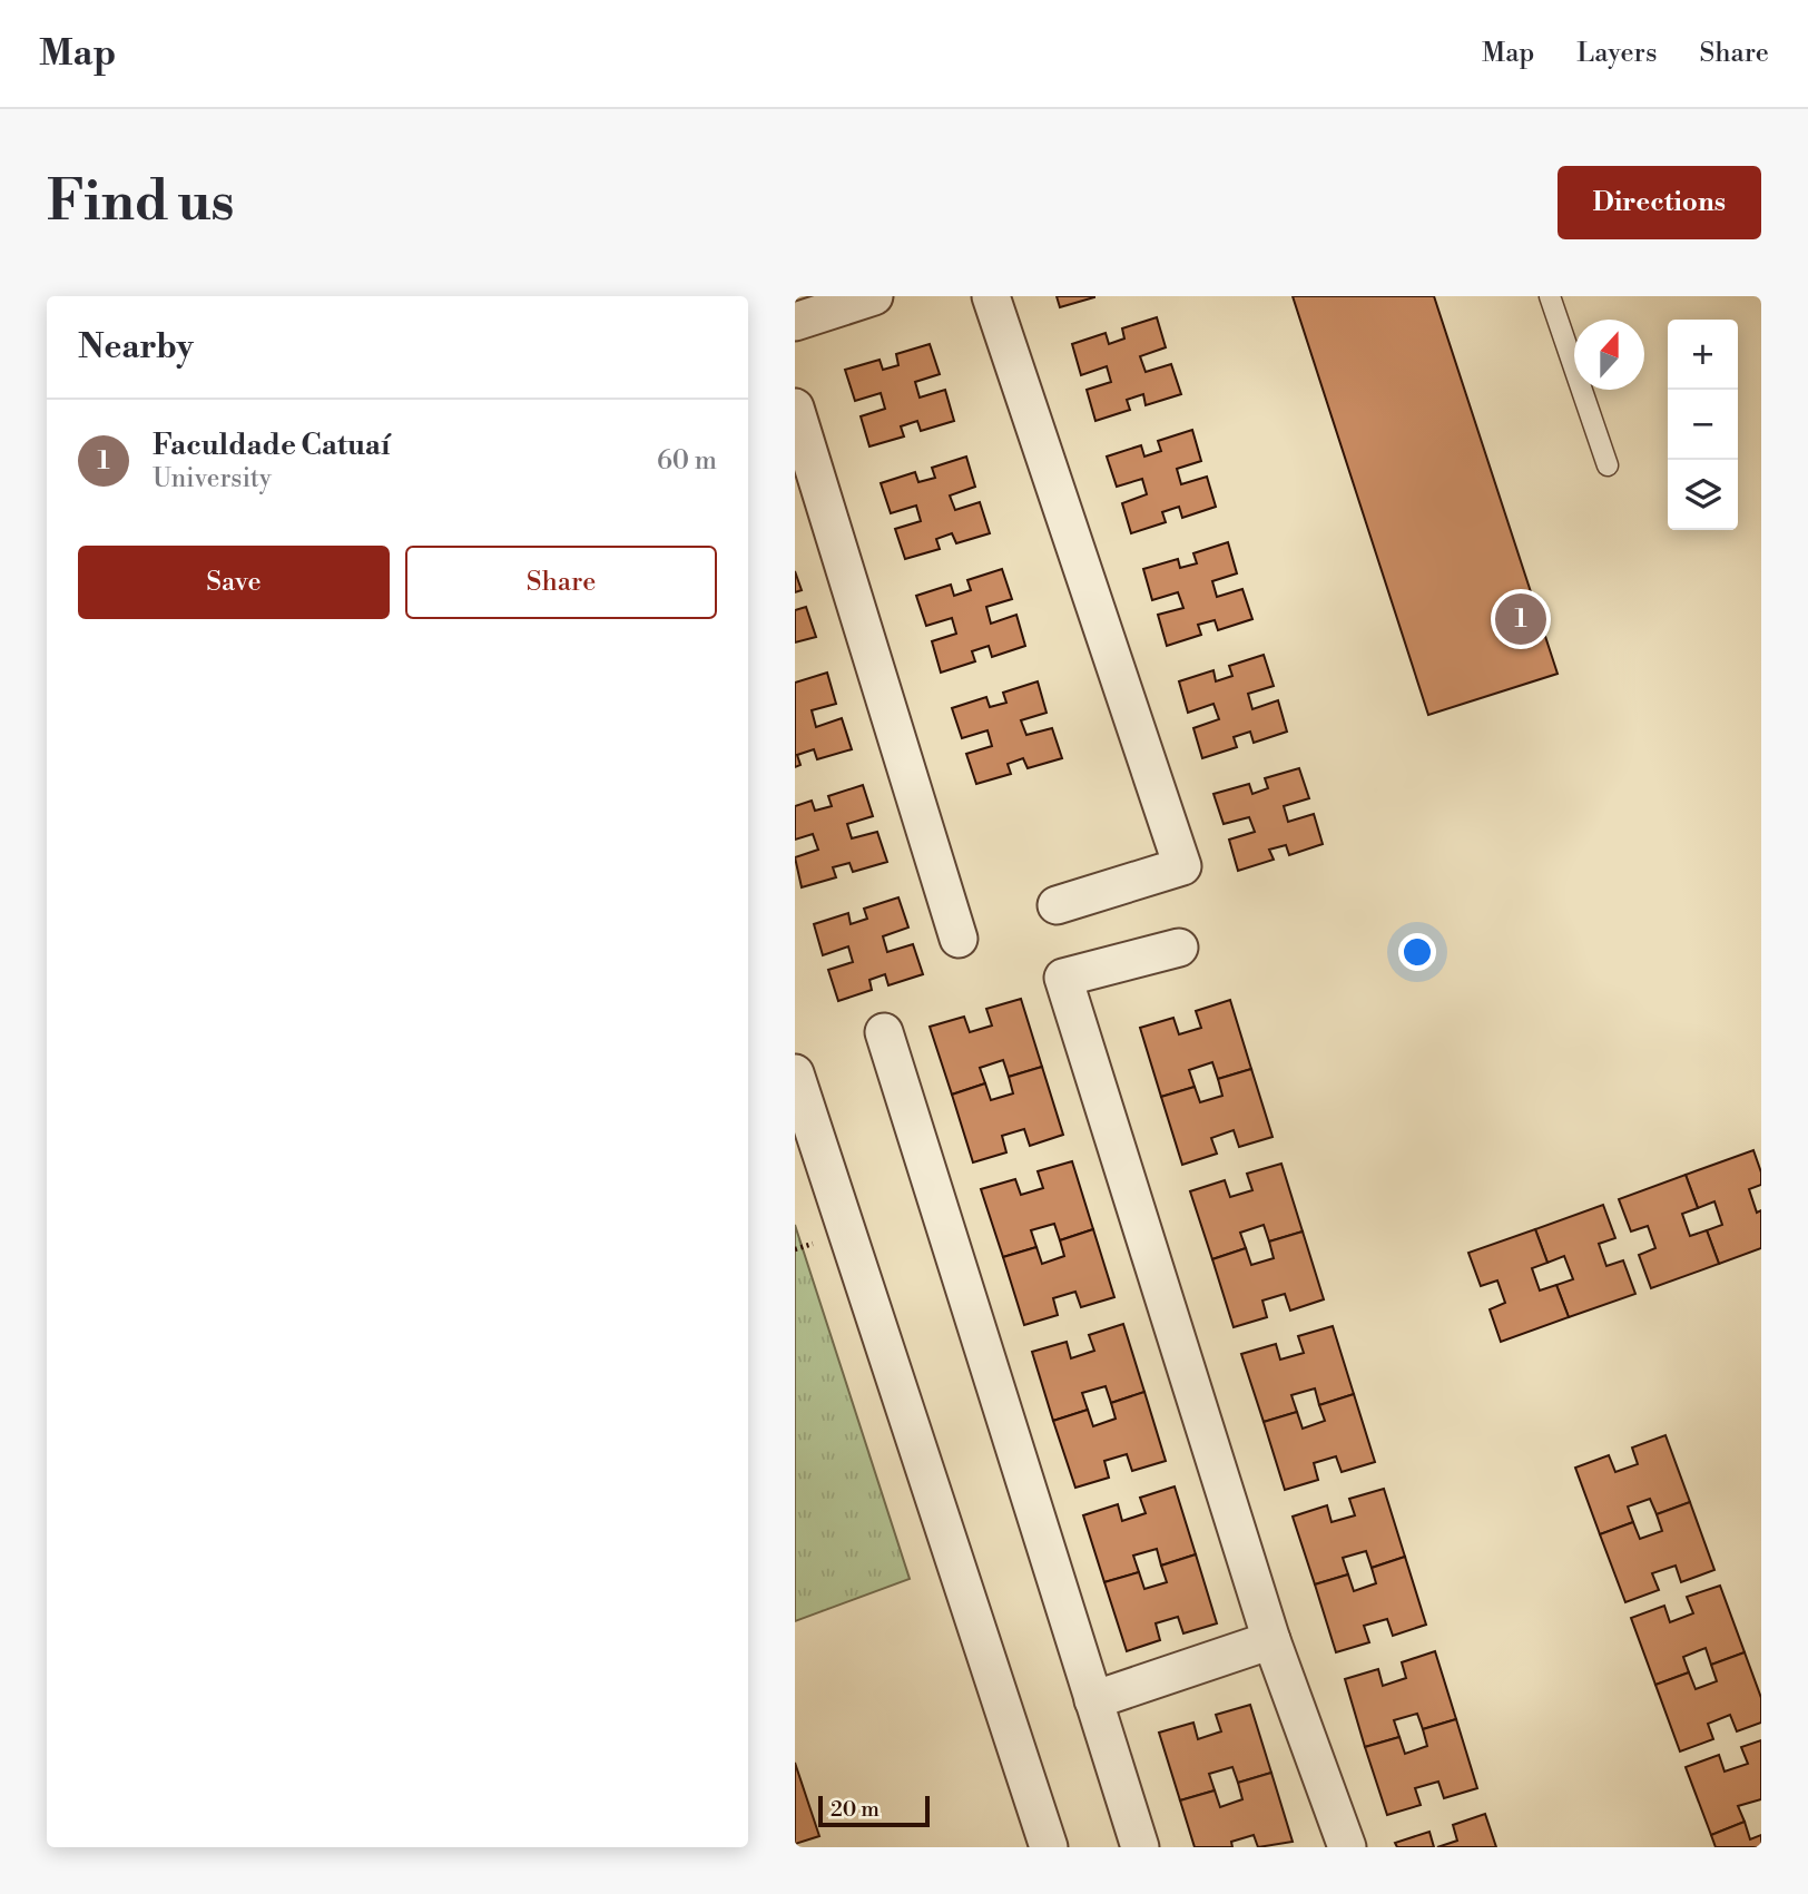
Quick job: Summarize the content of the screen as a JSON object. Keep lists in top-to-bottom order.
{
  "scale_bar": "20 m",
  "north": "top",
  "page": {
    "header": "Map",
    "nav": ["Map", "Layers", "Share"],
    "buttons": [
      "Directions",
      ["Save", "Share"]
    ],
    "title": "Find us",
    "heading": "Nearby",
    "map_buttons": ["+", "−"],
    "list": [
      {
        "mark": "1",
        "name": "Faculdade Catuaí",
        "note": "University",
        "value": "60 m"
      }
    ],
    "pins": "1",
    "scale": "20 m"
  }
}
